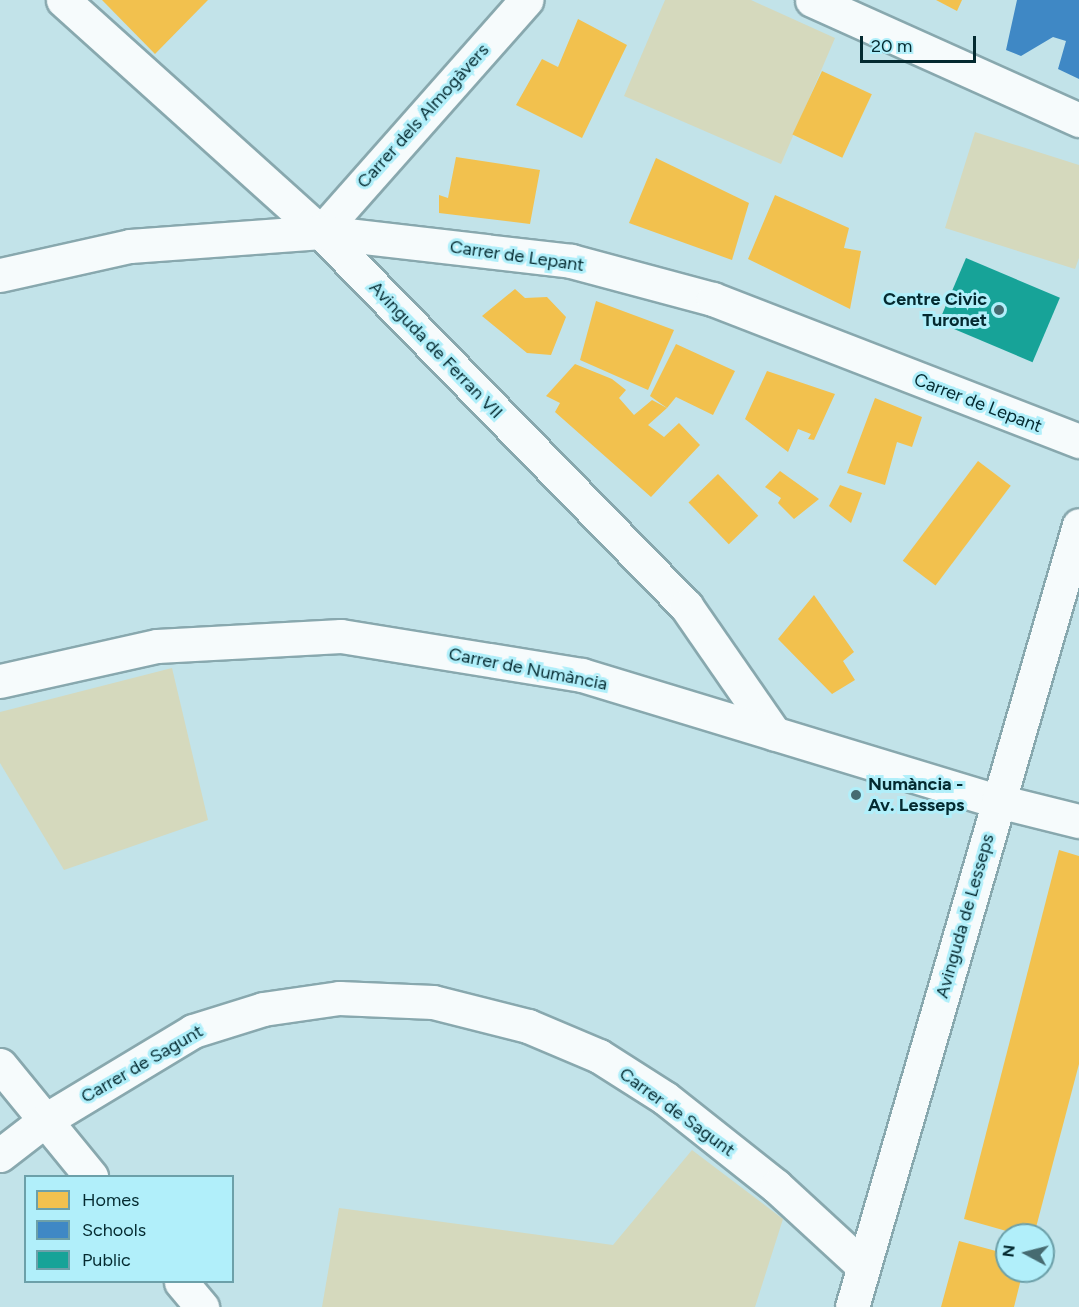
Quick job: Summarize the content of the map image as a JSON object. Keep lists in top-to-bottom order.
{
  "streets": {
    "street": [
      "Carrer dels Almogàvers",
      "Carrer de Lepant",
      "Avinguda de Ferran VII",
      "Carrer de Numància",
      "Avinguda de Lesseps",
      "Carrer de Sagunt"
    ]
  },
  "crossings": [
    ["Carrer dels Almogàvers", "Carrer de Lepant"],
    ["Carrer dels Almogàvers", "Avinguda de Ferran VII"],
    ["Carrer de Lepant", "Avinguda de Ferran VII"],
    ["Avinguda de Ferran VII", "Carrer de Numància"],
    ["Carrer de Numància", "Avinguda de Lesseps"],
    ["Avinguda de Lesseps", "Carrer de Sagunt"]
  ],
  "places": ["Centre Civic Turonet", "Numància - Av. Lesseps"],
  "legend": ["Homes", "Schools", "Public"],
  "scale_bar": "20 m",
  "north": "left"
}
